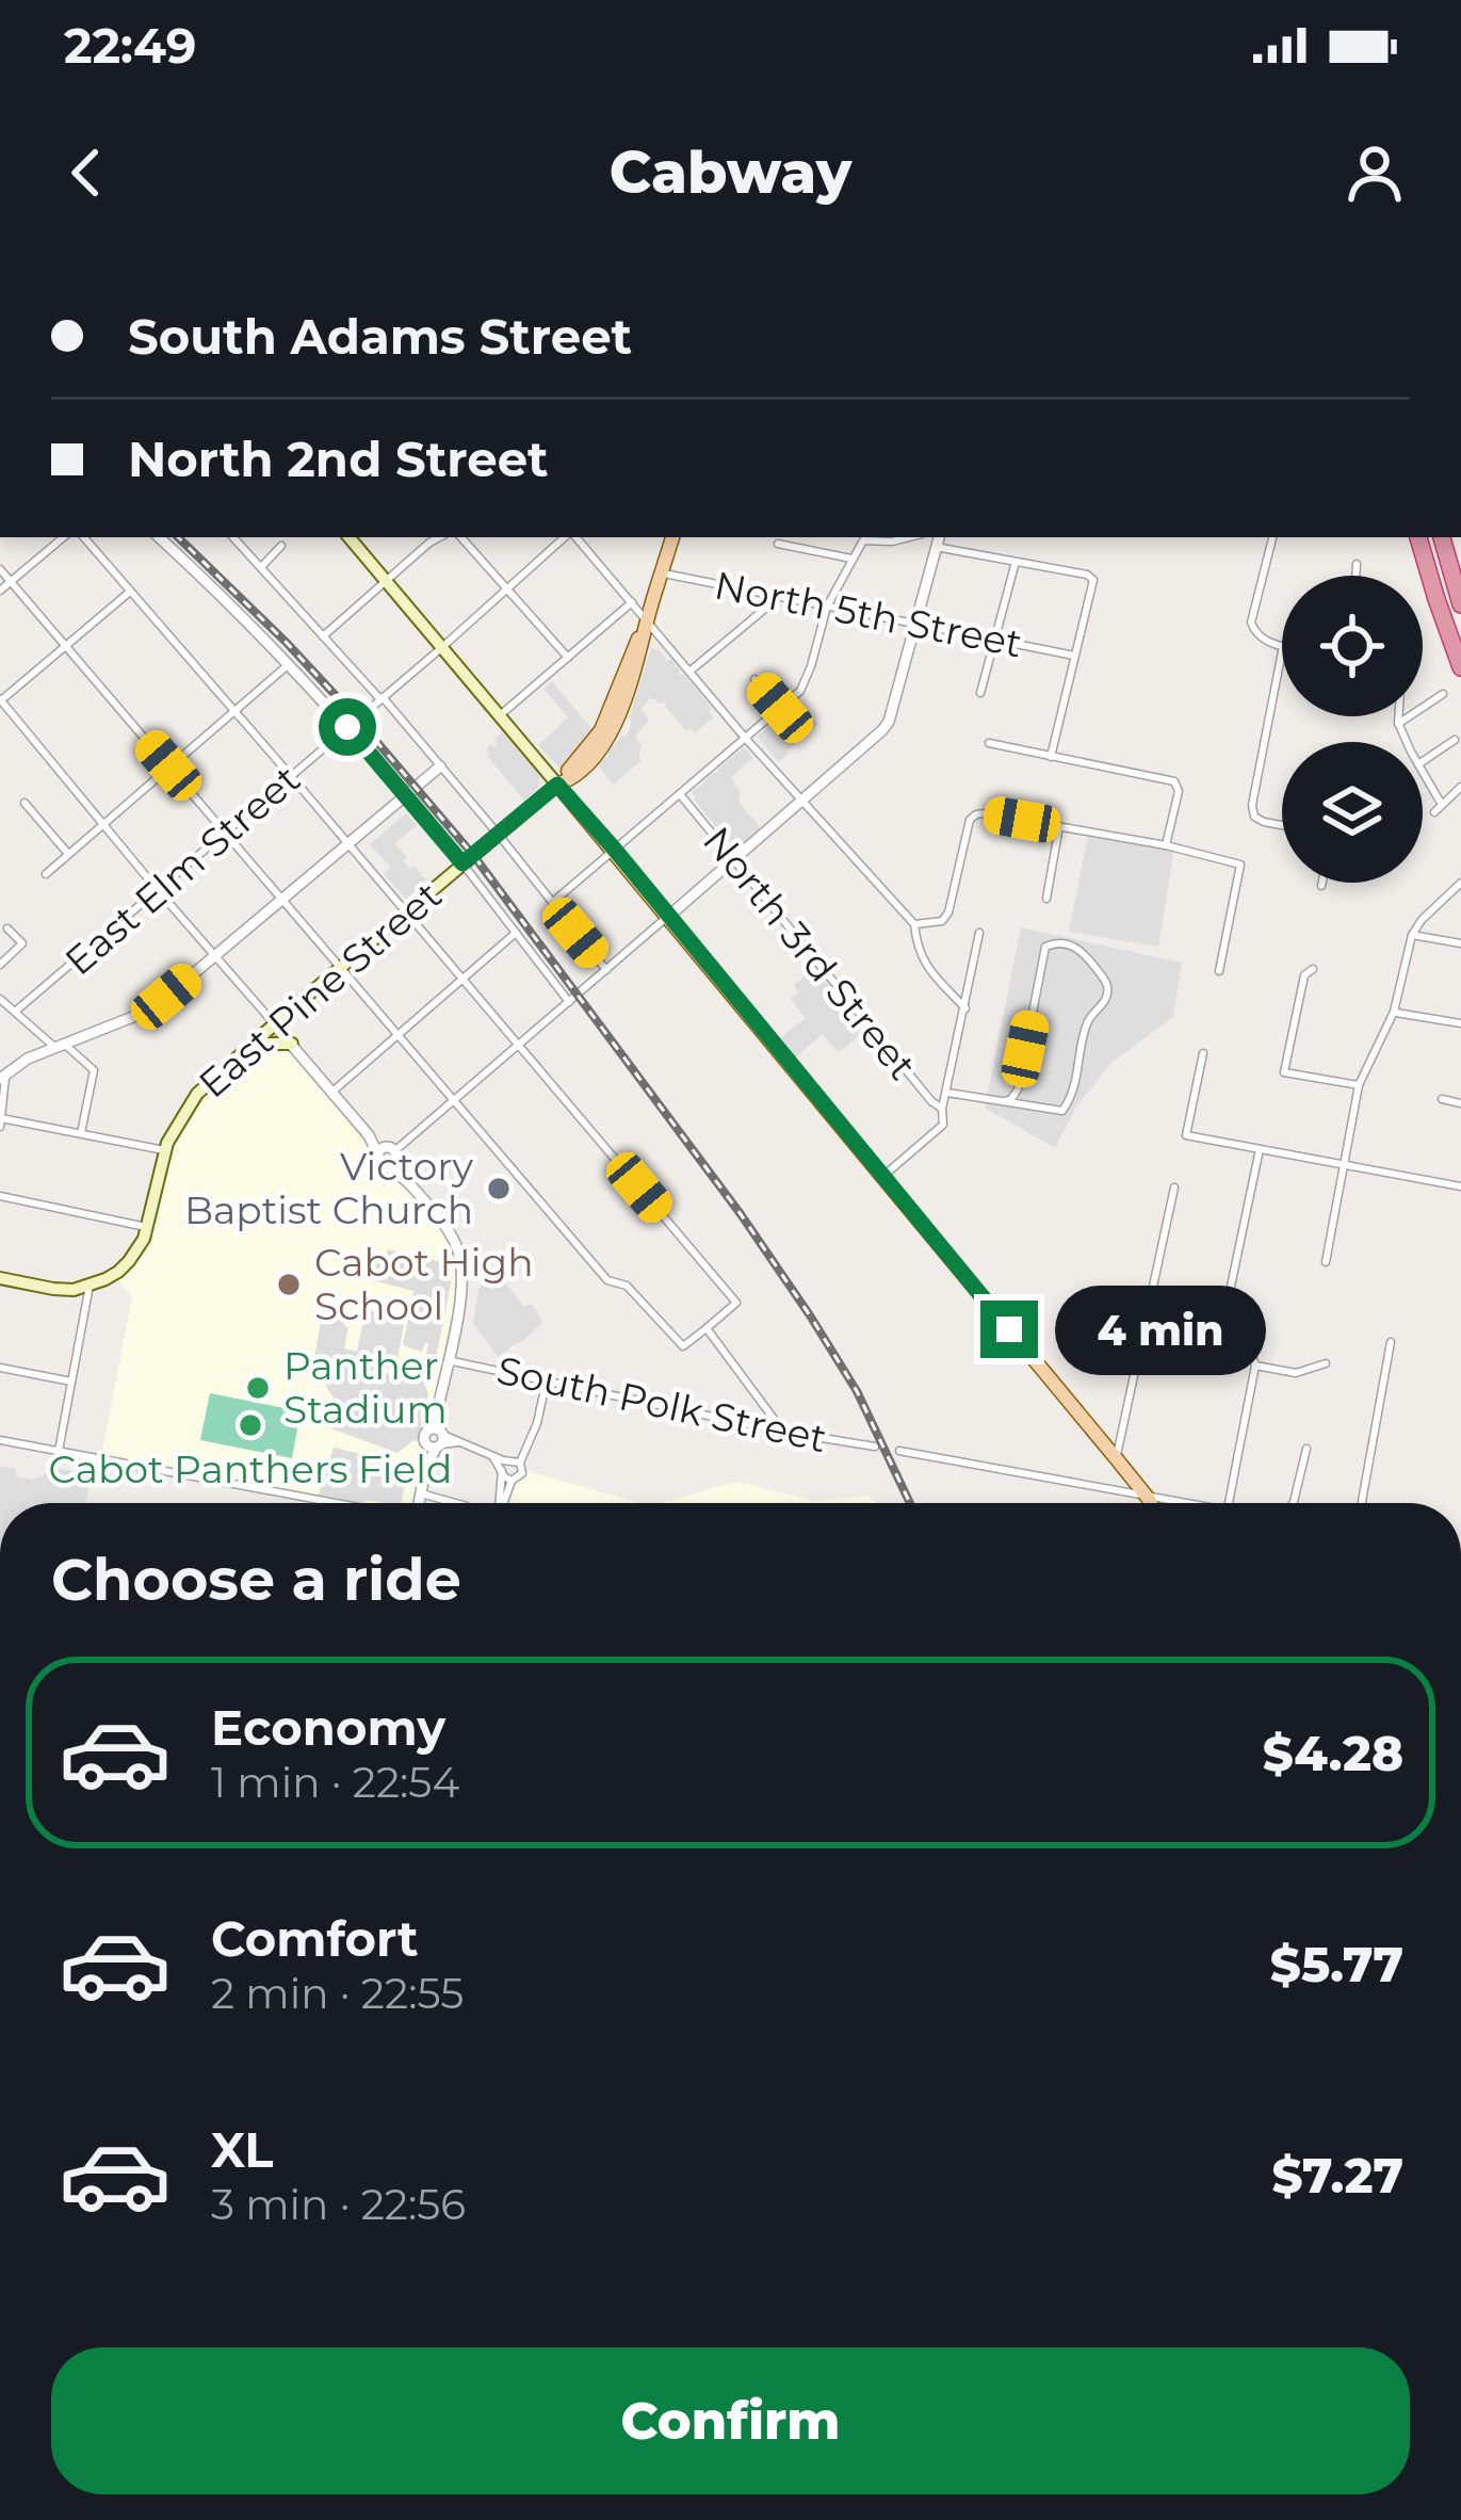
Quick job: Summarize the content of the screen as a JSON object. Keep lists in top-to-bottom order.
{
  "streets": {
    "main road": ["East Pine Street"],
    "street": [
      "North 5th Street",
      "East Elm Street",
      "North 3rd Street",
      "South Polk Street"
    ]
  },
  "places": [
    "Victory Baptist Church",
    "Cabot High School",
    "Panther Stadium",
    "Cabot Panthers Field"
  ],
  "page": {
    "status": "22:49",
    "header": "Cabway",
    "banner": ["South Adams Street", "North 2nd Street"],
    "bubble": "4 min",
    "heading": "Choose a ride",
    "list": [
      {
        "name": "Economy",
        "note": "1 min · 22:54",
        "value": "$4.28"
      },
      {
        "name": "Comfort",
        "note": "2 min · 22:55",
        "value": "$5.77"
      },
      {
        "name": "XL",
        "note": "3 min · 22:56",
        "value": "$7.27"
      }
    ],
    "buttons": "Confirm"
  }
}
